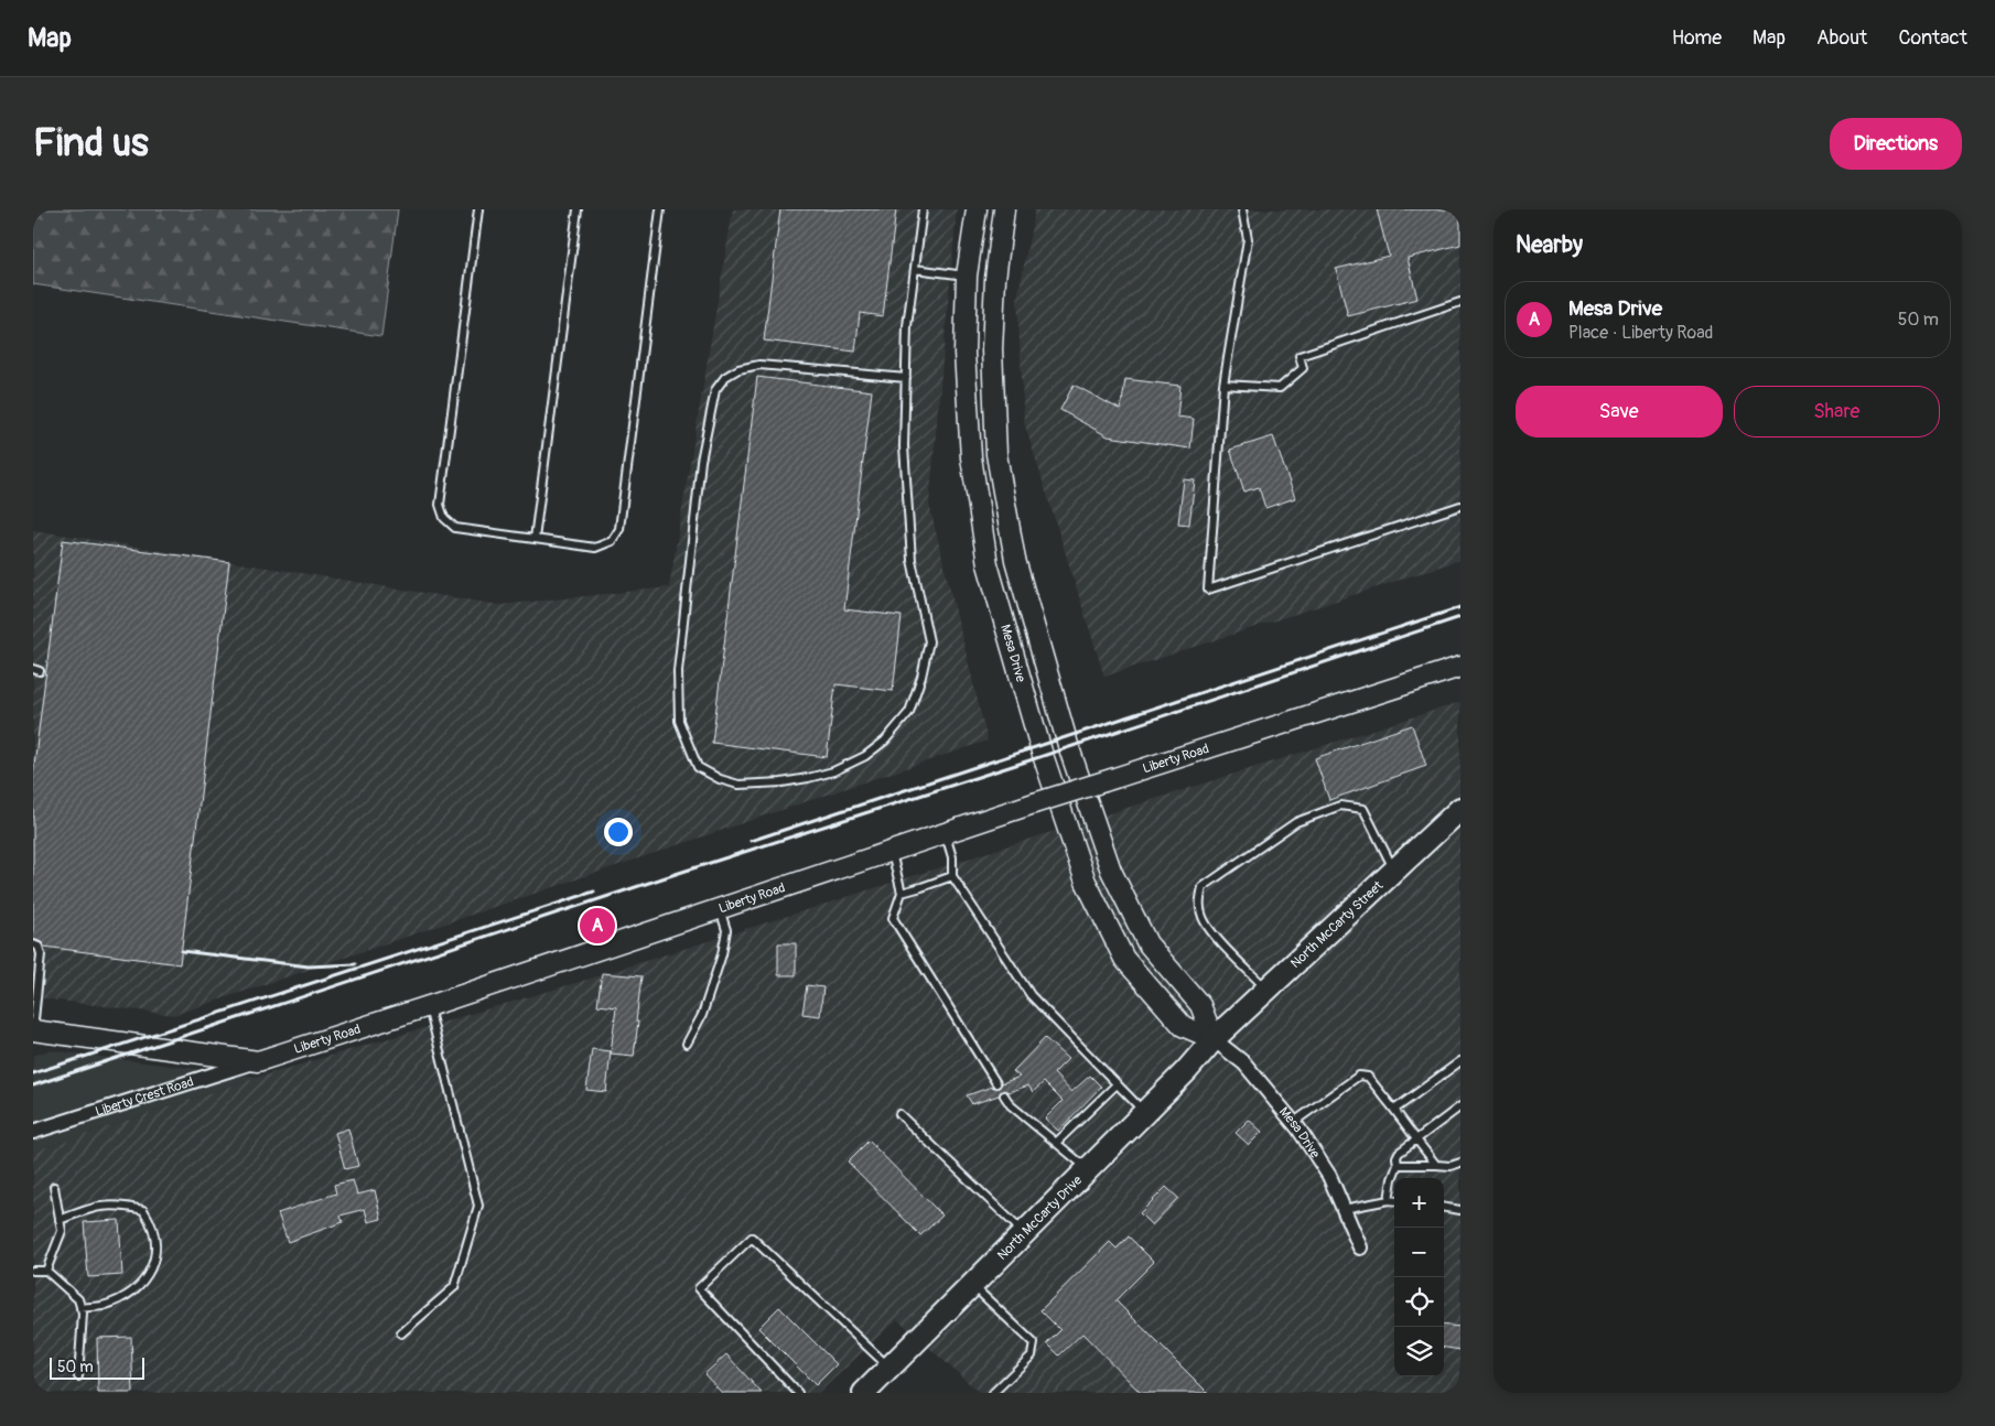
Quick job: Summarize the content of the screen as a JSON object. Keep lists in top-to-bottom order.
{
  "streets": {
    "main road": [
      "Mesa Drive",
      "Liberty Road",
      "North McCarty Street",
      "North McCarty Drive"
    ],
    "street": ["Liberty Crest Road"]
  },
  "crossings": [
    ["Mesa Drive", "North McCarty Street"],
    ["Mesa Drive", "North McCarty Drive"],
    ["Liberty Road", "Liberty Crest Road"],
    ["North McCarty Street", "North McCarty Drive"]
  ],
  "scale_bar": "50 m",
  "page": {
    "header": "Map",
    "nav": [
      "Home",
      "Map",
      "About",
      "Contact"
    ],
    "buttons": [
      "Directions",
      ["Save", "Share"]
    ],
    "title": "Find us",
    "heading": "Nearby",
    "list": [
      {
        "mark": "A",
        "name": "Mesa Drive",
        "note": "Place · Liberty Road",
        "value": "50 m"
      }
    ],
    "pins": "A",
    "map_buttons": ["+", "−"],
    "scale": "50 m"
  }
}
